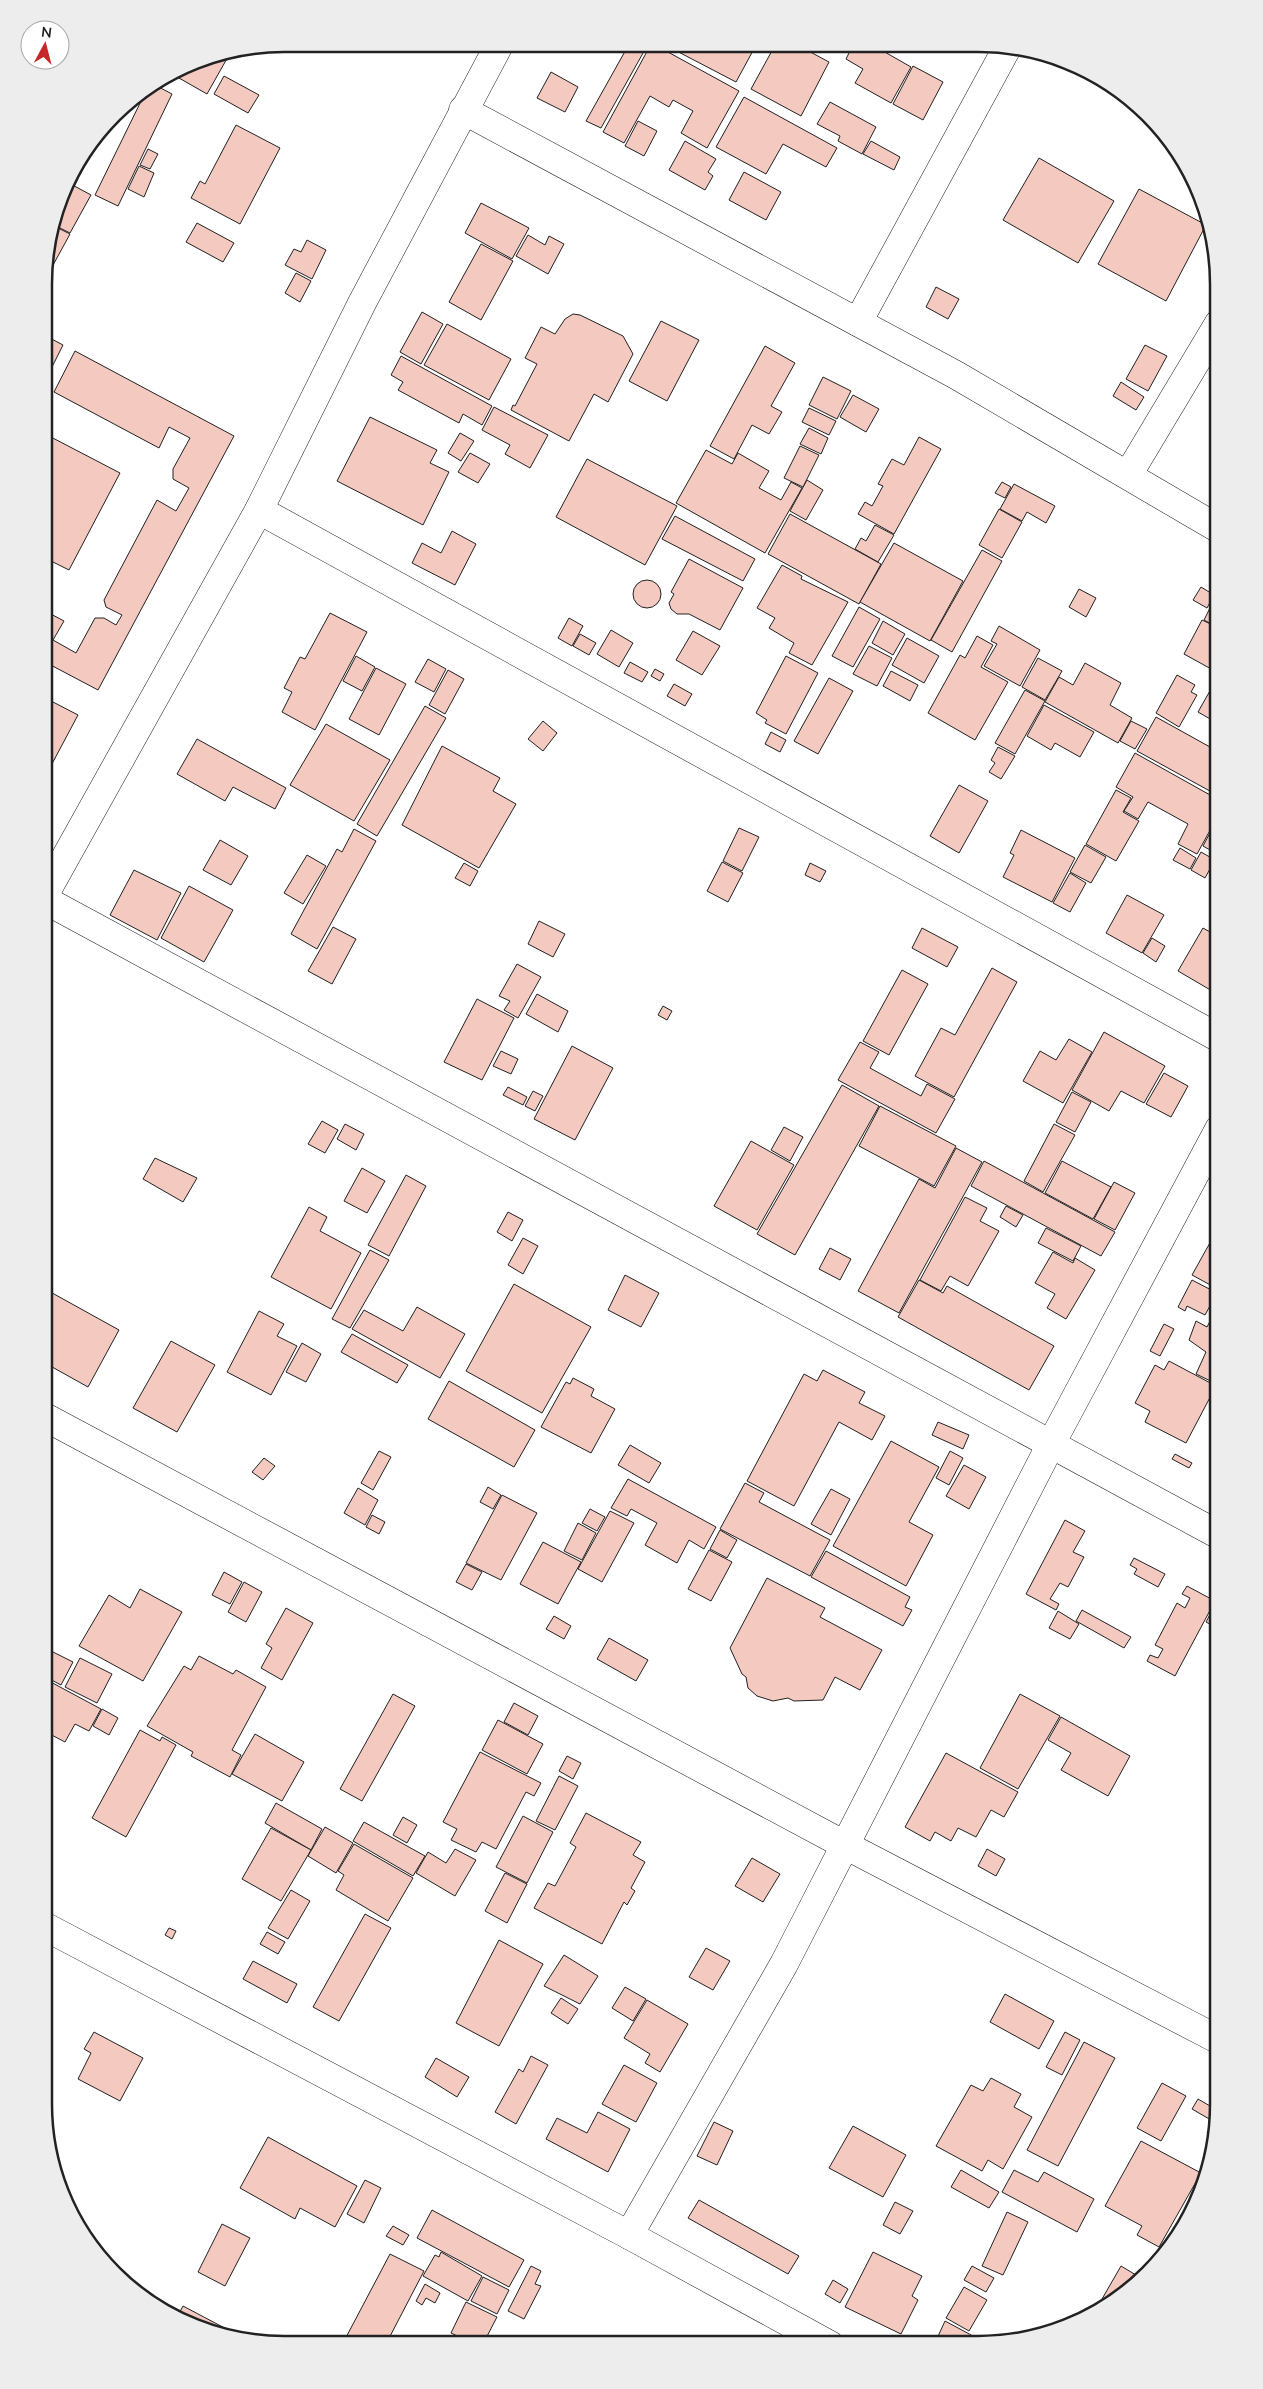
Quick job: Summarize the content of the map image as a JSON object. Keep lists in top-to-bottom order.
{
  "north": "top"
}
